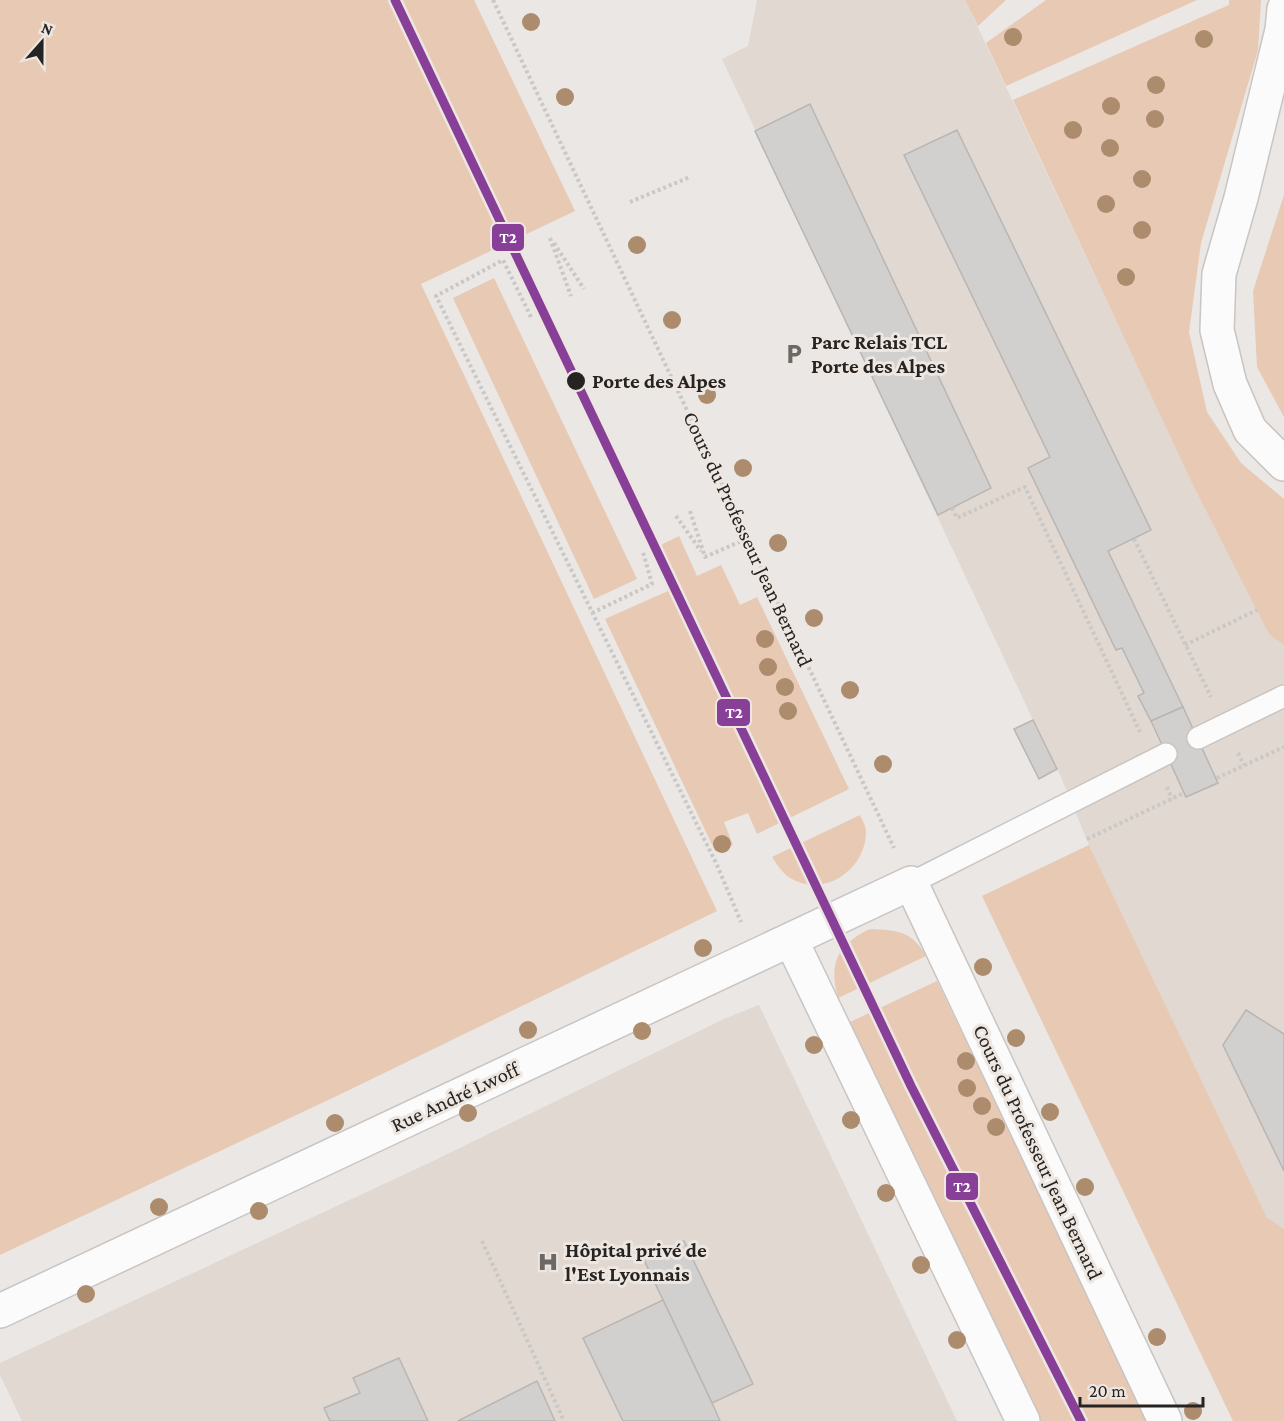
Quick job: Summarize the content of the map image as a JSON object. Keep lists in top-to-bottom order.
{
  "streets": {
    "street": ["Cours du Professeur Jean Bernard", "Rue André Lwoff"]
  },
  "crossings": [
    ["Cours du Professeur Jean Bernard", "Rue André Lwoff"]
  ],
  "places": {
    "parking": ["Parc Relais TCL Porte des Alpes"],
    "other": ["Porte des Alpes"],
    "hospital": ["Hôpital privé de l'Est Lyonnais"]
  },
  "lines": ["transit line T2"],
  "scale_bar": "20 m",
  "north": "top"
}
